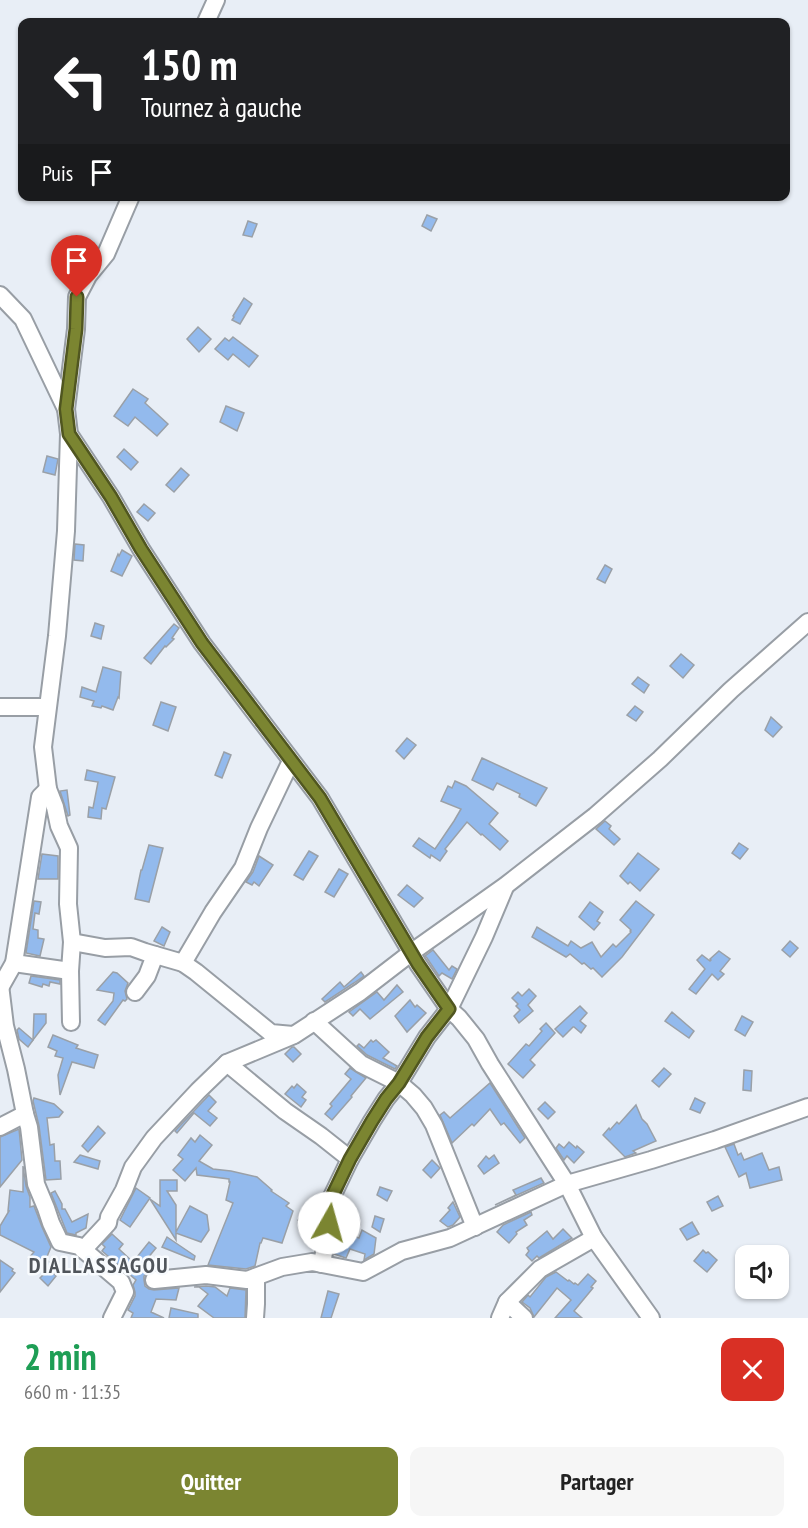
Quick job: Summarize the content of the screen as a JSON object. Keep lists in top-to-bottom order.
{
  "districts": ["DIALLASSAGOU"],
  "page": {
    "turn": ["150 m", "Tournez à gauche"],
    "then": "Puis",
    "heading": ["2 min", "660 m · 11:35"],
    "buttons": ["Quitter", "Partager"]
  }
}
